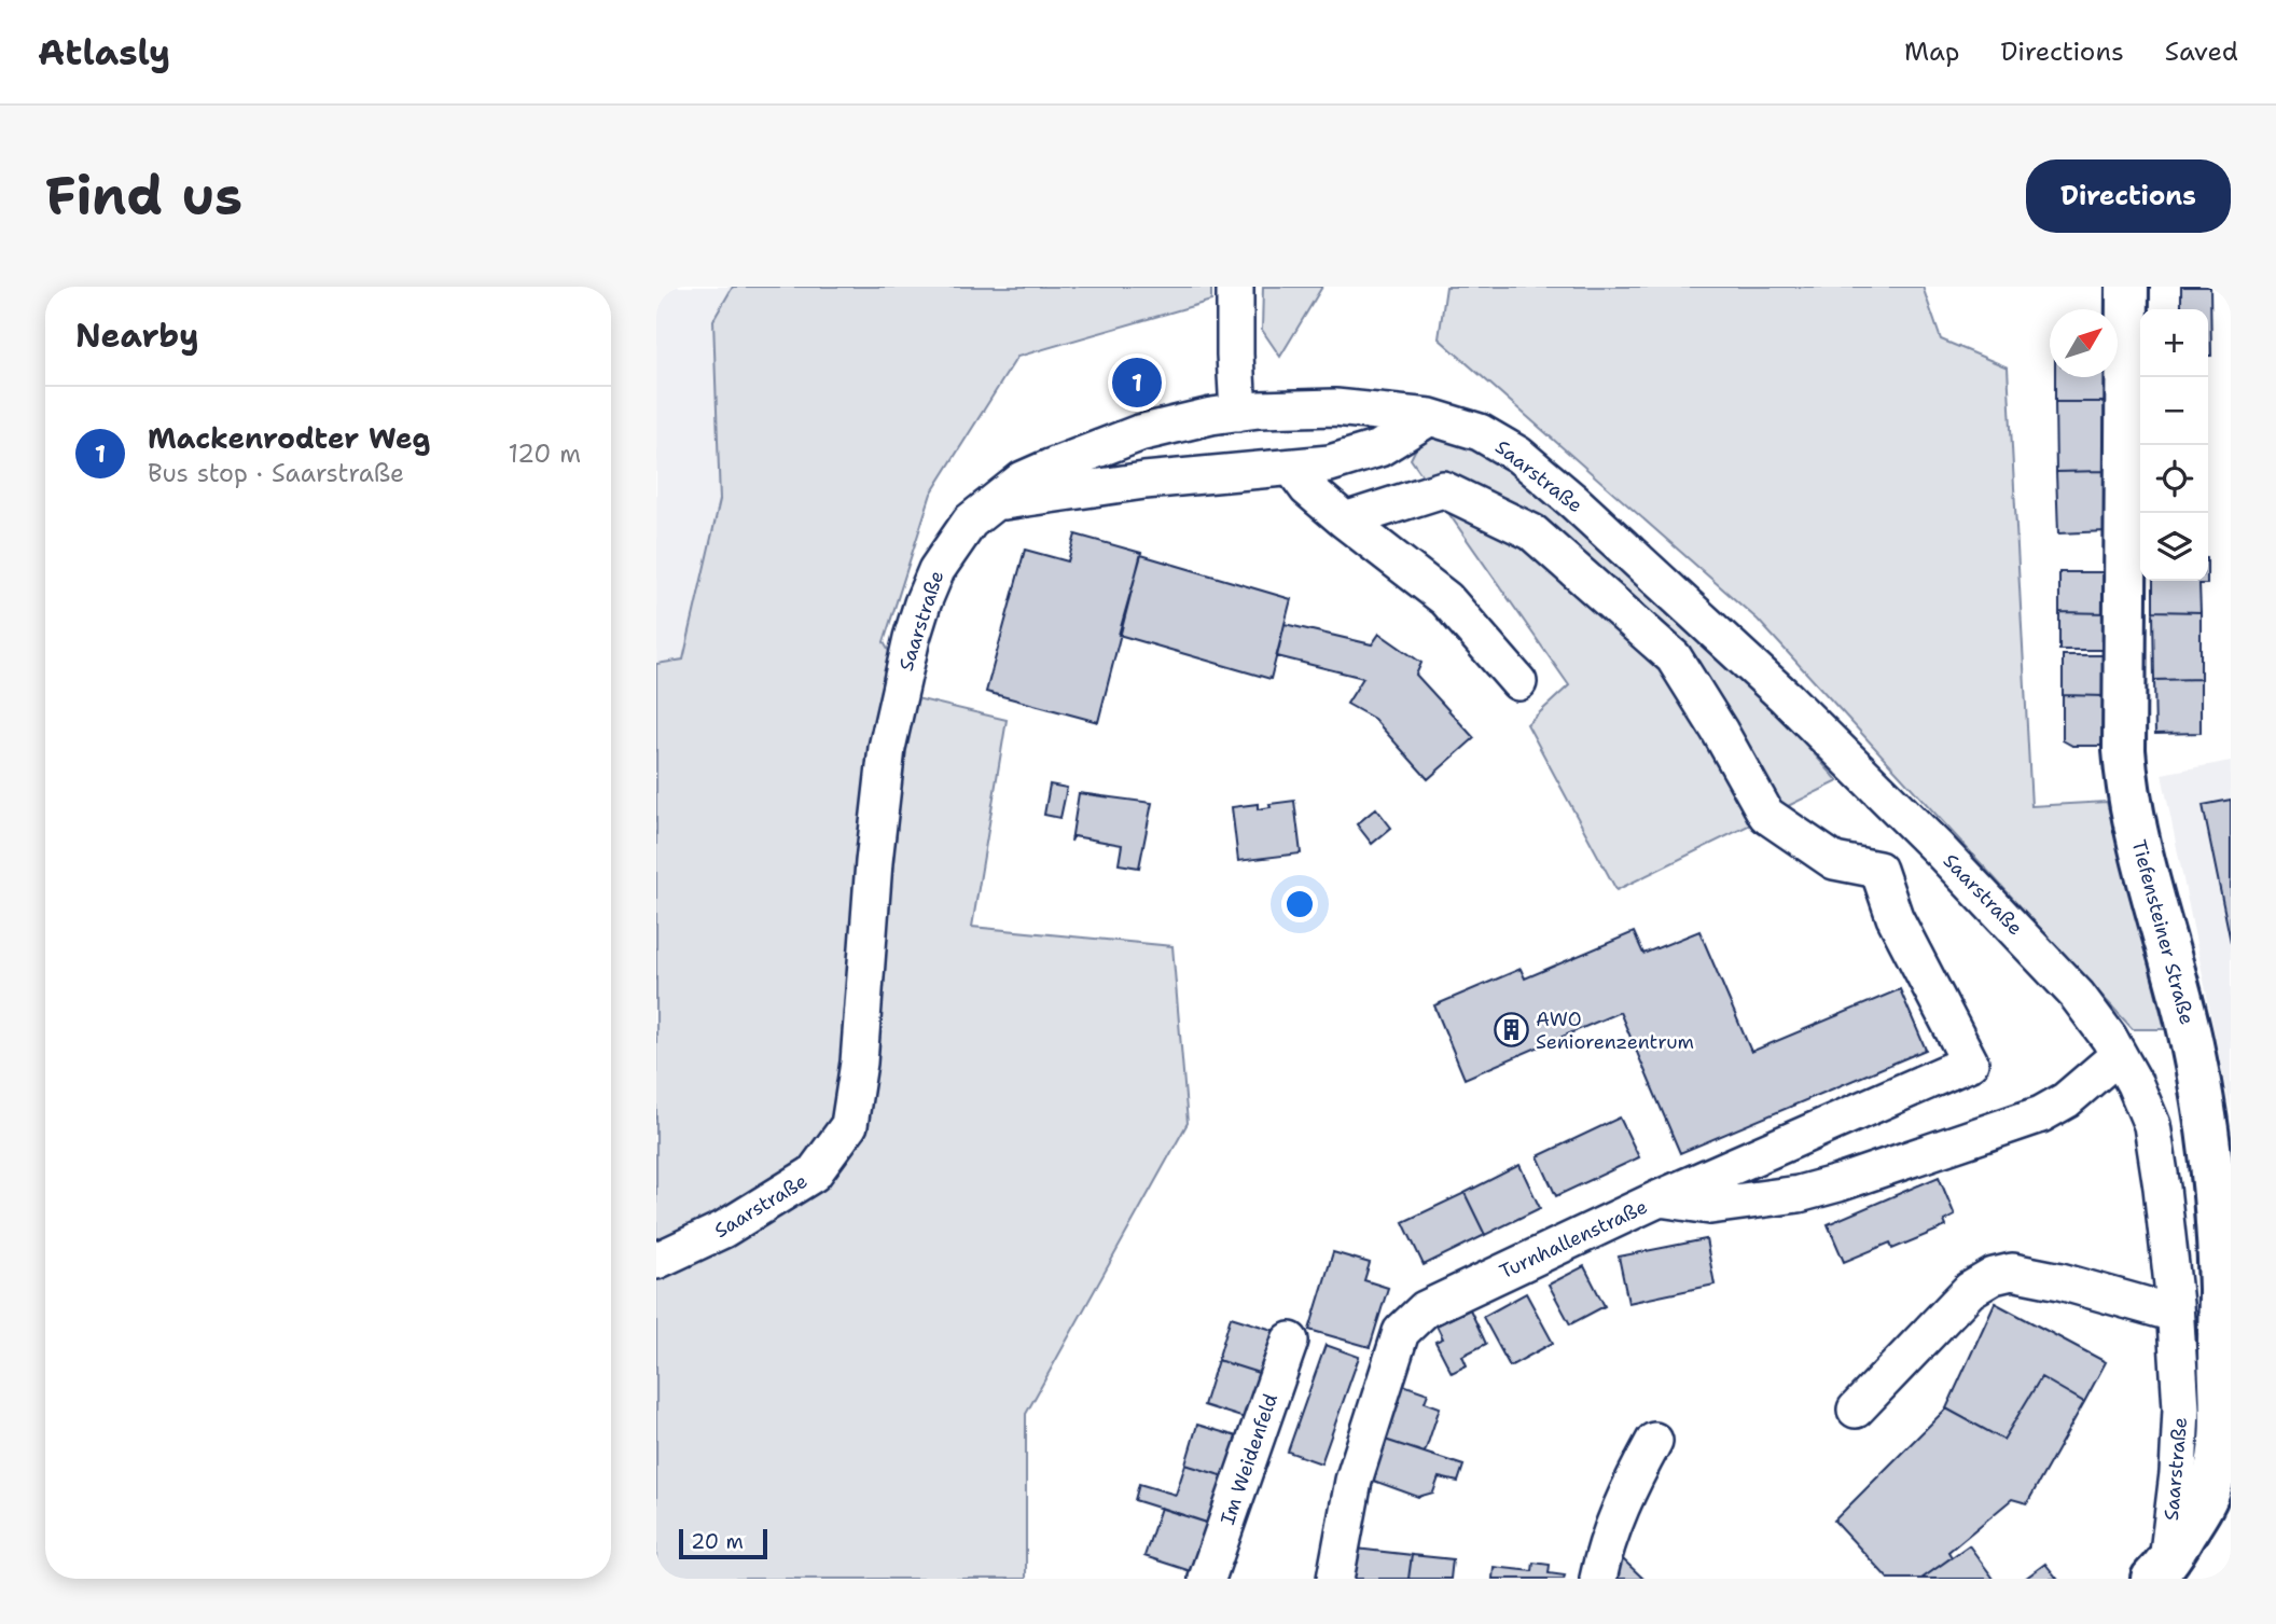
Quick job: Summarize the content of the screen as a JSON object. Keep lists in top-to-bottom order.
{
  "streets": {
    "main road": ["Tiefensteiner Straße"],
    "street": ["Saarstraße", "Turnhallenstraße", "Im Weidenfeld"]
  },
  "crossings": [
    ["Saarstraße", "Tiefensteiner Straße"],
    ["Saarstraße", "Turnhallenstraße"]
  ],
  "places": {
    "building": ["AWO Seniorenzentrum"]
  },
  "scale_bar": "20 m",
  "north": "top right",
  "page": {
    "header": "Atlasly",
    "nav": ["Map", "Directions", "Saved"],
    "buttons": "Directions",
    "title": "Find us",
    "heading": "Nearby",
    "map_buttons": ["+", "−"],
    "pins": "1",
    "list": [
      {
        "mark": "1",
        "name": "Mackenrodter Weg",
        "note": "Bus stop · Saarstraße",
        "value": "120 m"
      }
    ],
    "scale": "20 m"
  }
}
